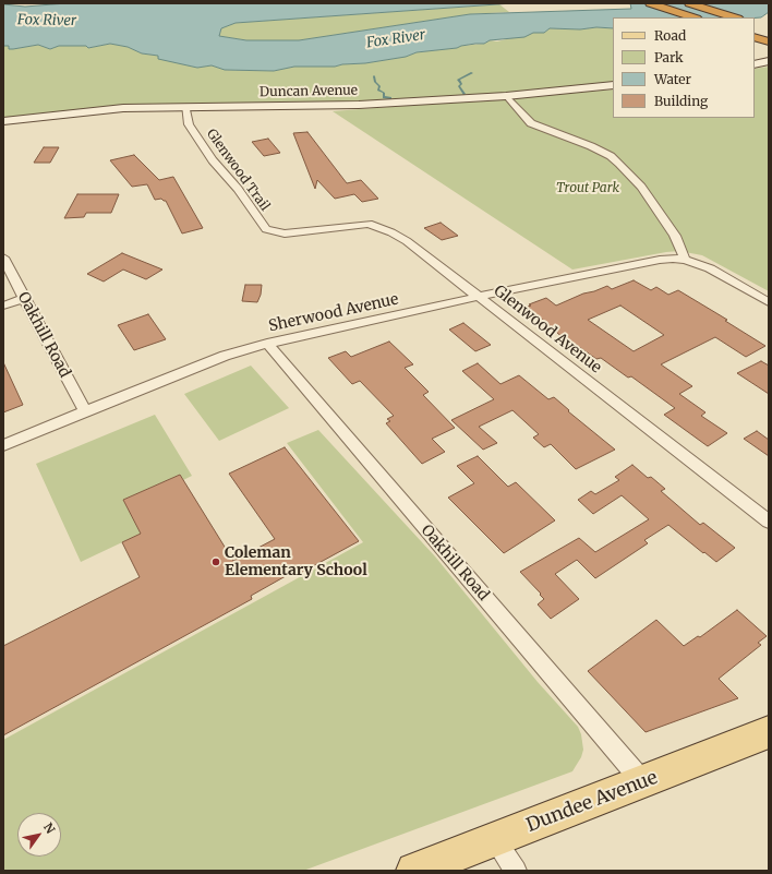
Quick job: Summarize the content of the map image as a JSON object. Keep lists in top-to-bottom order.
{
  "streets": {
    "main road": ["Dundee Avenue"],
    "street": [
      "Duncan Avenue",
      "Glenwood Trail",
      "Sherwood Avenue",
      "Glenwood Avenue",
      "Oakhill Road"
    ]
  },
  "crossings": [
    ["Duncan Avenue", "Glenwood Trail"],
    ["Glenwood Trail", "Glenwood Avenue"],
    ["Sherwood Avenue", "Glenwood Avenue"],
    ["Sherwood Avenue", "Oakhill Road"],
    ["Oakhill Road", "Dundee Avenue"]
  ],
  "water": ["Fox River"],
  "parks": ["Trout Park"],
  "places": ["Coleman Elementary School"],
  "legend": [
    "Road",
    "Park",
    "Water",
    "Building"
  ],
  "north": "top right"
}
